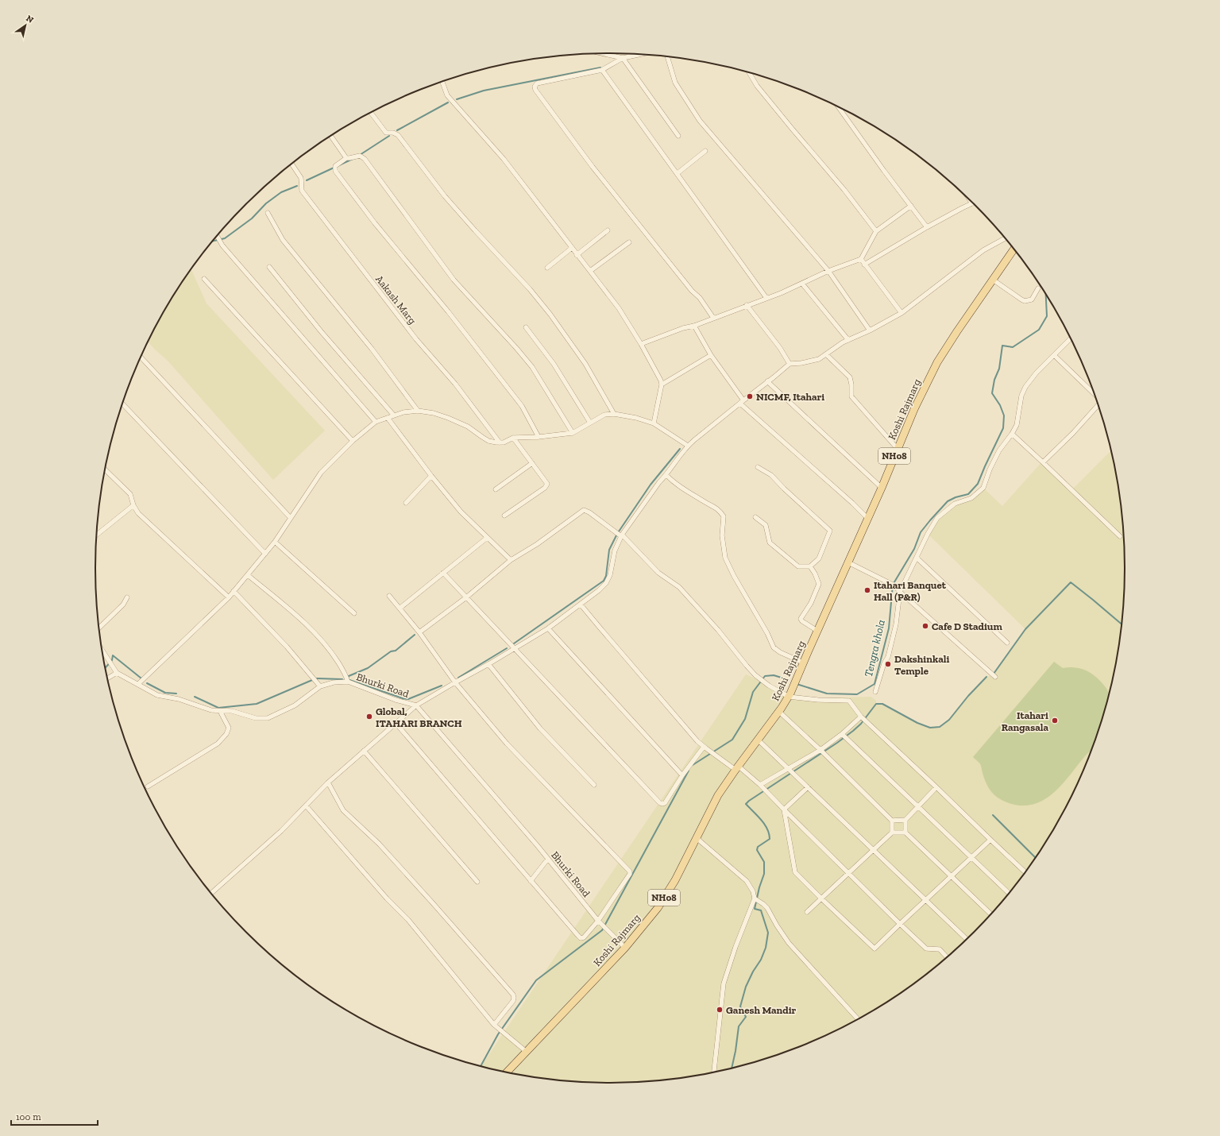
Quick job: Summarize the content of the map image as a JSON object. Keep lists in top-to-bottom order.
{
  "streets": {
    "main road": ["Koshi Rajmarg", "NH08"],
    "street": ["Aakash Marg", "Bhurki Road"]
  },
  "crossings": [
    ["Koshi Rajmarg", "Bhurki Road"]
  ],
  "water": ["Tengra khola"],
  "places": [
    "NICMF, Itahari",
    "Itahari Banquet Hall (P&R)",
    "Cafe D Stadium",
    "Dakshinkali Temple",
    "Global, ITAHARI BRANCH",
    "Itahari Rangasala",
    "Ganesh Mandir"
  ],
  "scale_bar": "100 m",
  "north": "top right"
}
